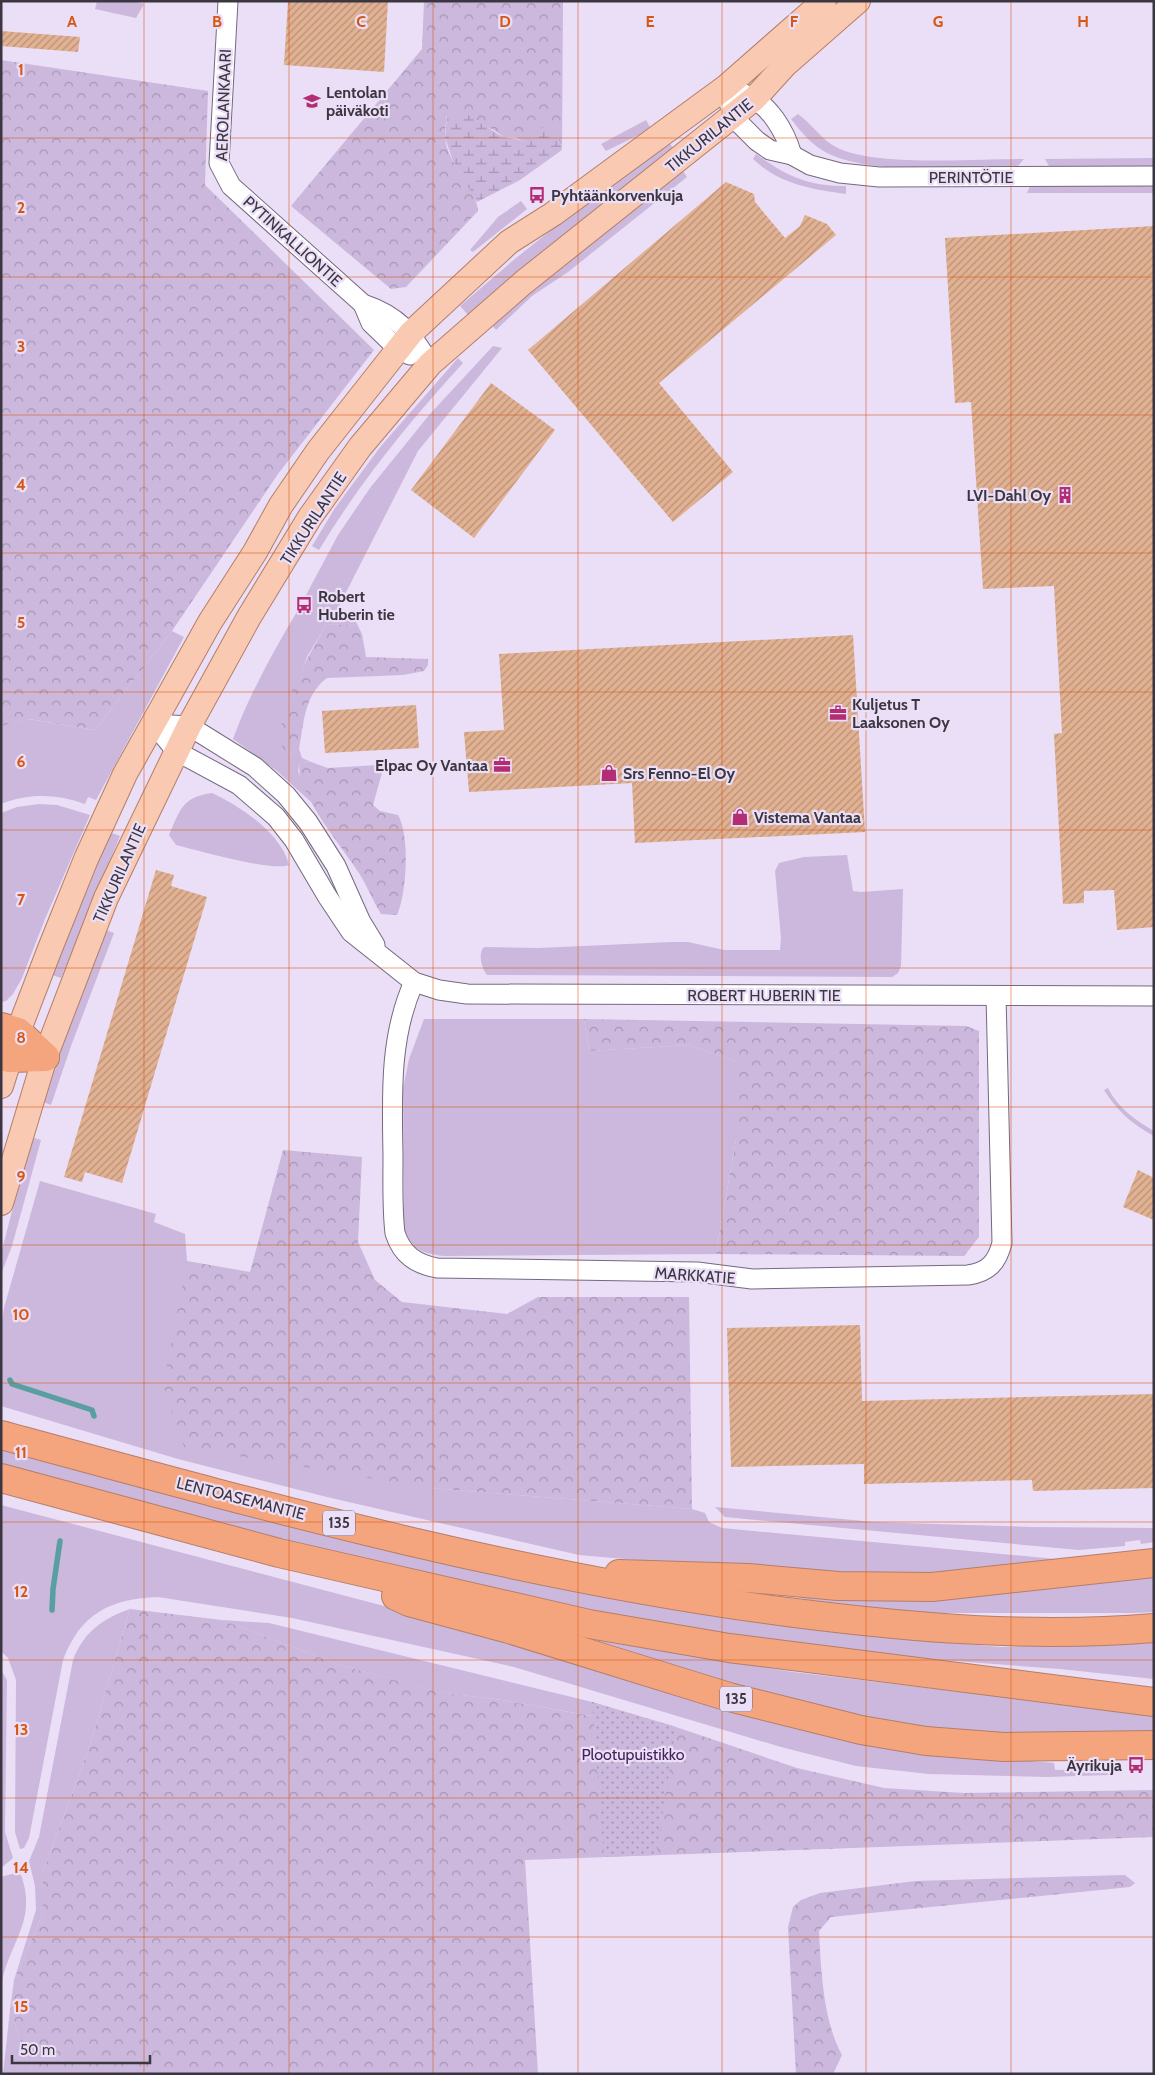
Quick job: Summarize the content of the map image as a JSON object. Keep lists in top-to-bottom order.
{
  "streets": {
    "highway": ["LENTOASEMANTIE", "135"],
    "main road": ["TIKKURILANTIE"],
    "street": [
      "AEROLANKAARI",
      "PERINTÖTIE",
      "PYTINKALLIONTIE",
      "ROBERT HUBERIN TIE",
      "MARKKATIE"
    ]
  },
  "crossings": [
    ["AEROLANKAARI", "PYTINKALLIONTIE"],
    ["TIKKURILANTIE", "PERINTÖTIE"],
    ["TIKKURILANTIE", "PYTINKALLIONTIE"],
    ["TIKKURILANTIE", "ROBERT HUBERIN TIE"],
    ["ROBERT HUBERIN TIE", "MARKKATIE"],
    ["LENTOASEMANTIE", "135"]
  ],
  "parks": ["Plootupuistikko"],
  "places": {
    "school or university": ["Lentolan päiväkoti"],
    "bus stop": ["Pyhtäänkorvenkuja", "Robert Huberin tie", "Äyrikuja"],
    "building": ["LVI-Dahl Oy"],
    "office": ["Kuljetus T Laaksonen Oy", "Elpac Oy Vantaa"],
    "shop": ["Srs Fenno-El Oy", "Vistema Vantaa"]
  },
  "scale_bar": "50 m",
  "grid": {
    "columns": [
      "A",
      "B",
      "C",
      "D",
      "E",
      "F",
      "G",
      "H"
    ],
    "rows": [
      "1",
      "2",
      "3",
      "4",
      "5",
      "6",
      "7",
      "8",
      "9",
      "10",
      "11",
      "12",
      "13",
      "14",
      "15"
    ]
  }
}
